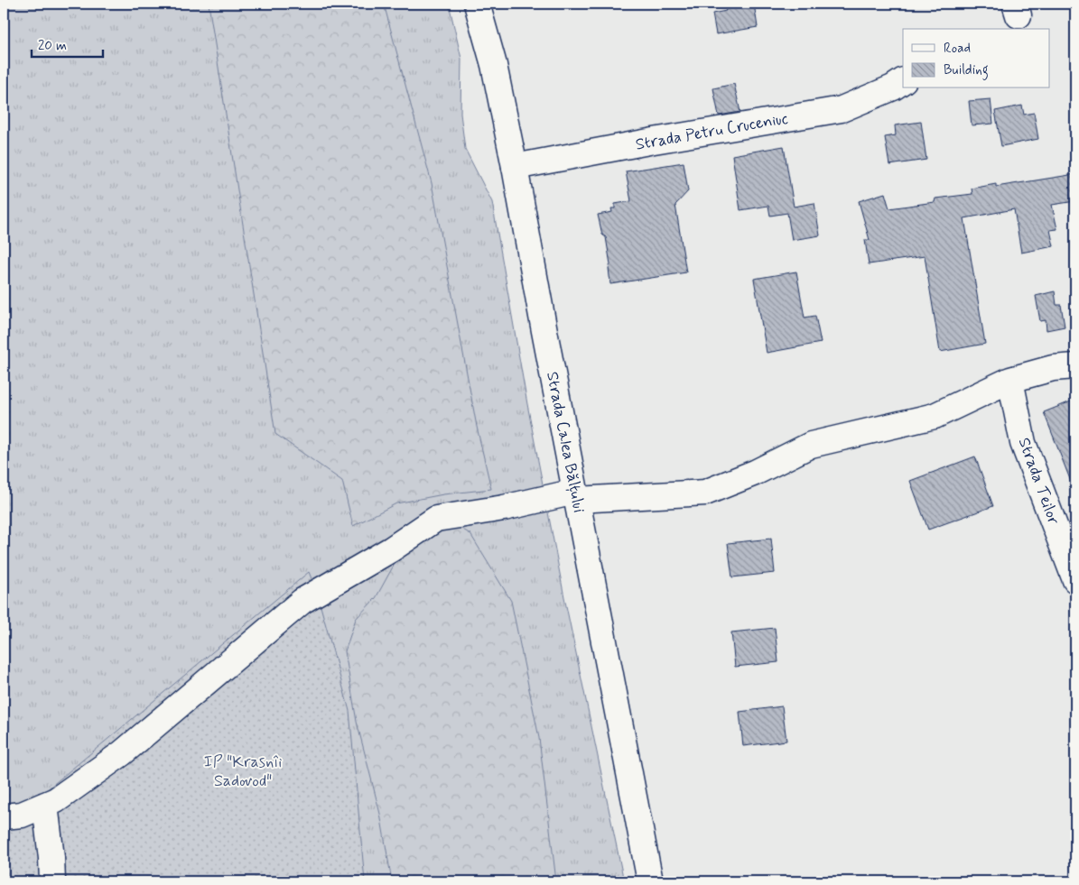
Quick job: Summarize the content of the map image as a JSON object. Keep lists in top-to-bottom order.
{
  "streets": {
    "street": ["Strada Petru Cruceniuc", "Strada Calea Bălțului", "Strada Teilor"]
  },
  "crossings": [
    ["Strada Petru Cruceniuc", "Strada Calea Bălțului"]
  ],
  "parks": ["IP \"Krasnîi Sadovod\""],
  "legend": ["Road", "Building"],
  "scale_bar": "20 m"
}
